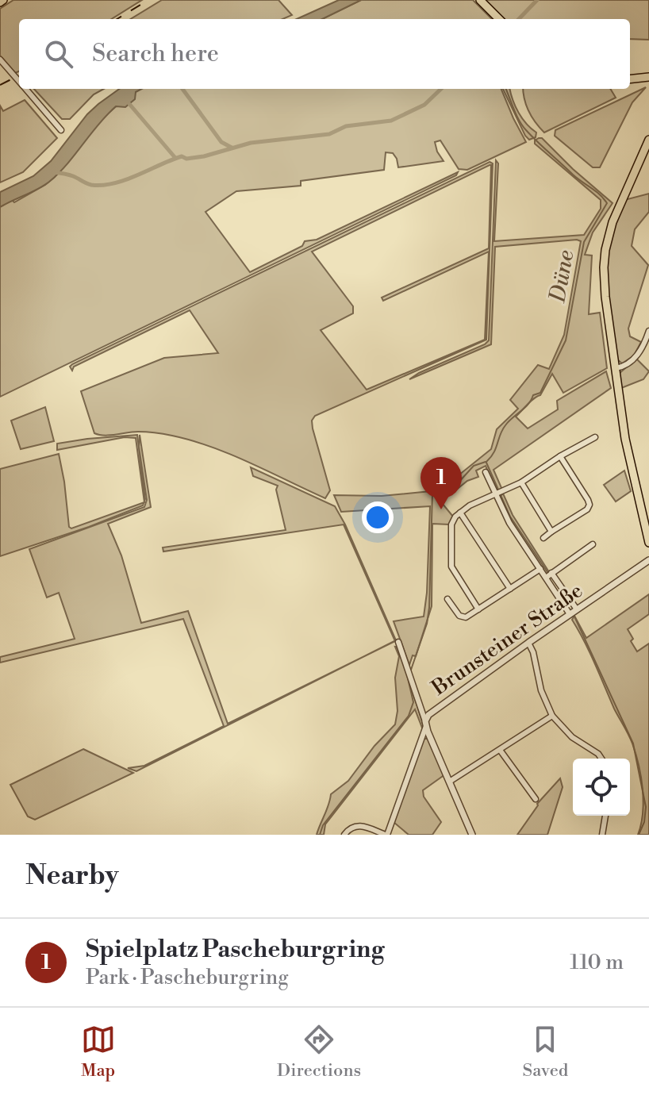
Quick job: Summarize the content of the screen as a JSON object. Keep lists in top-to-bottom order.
{
  "streets": {
    "street": ["Brunsteiner Straße"]
  },
  "water": ["Düne"],
  "page": {
    "search": "Search here",
    "pins": "1",
    "heading": "Nearby",
    "list": [
      {
        "mark": "1",
        "name": "Spielplatz Pascheburgring",
        "note": "Park · Pascheburgring",
        "value": "110 m"
      }
    ],
    "nav": ["Map", "Directions", "Saved"]
  }
}
